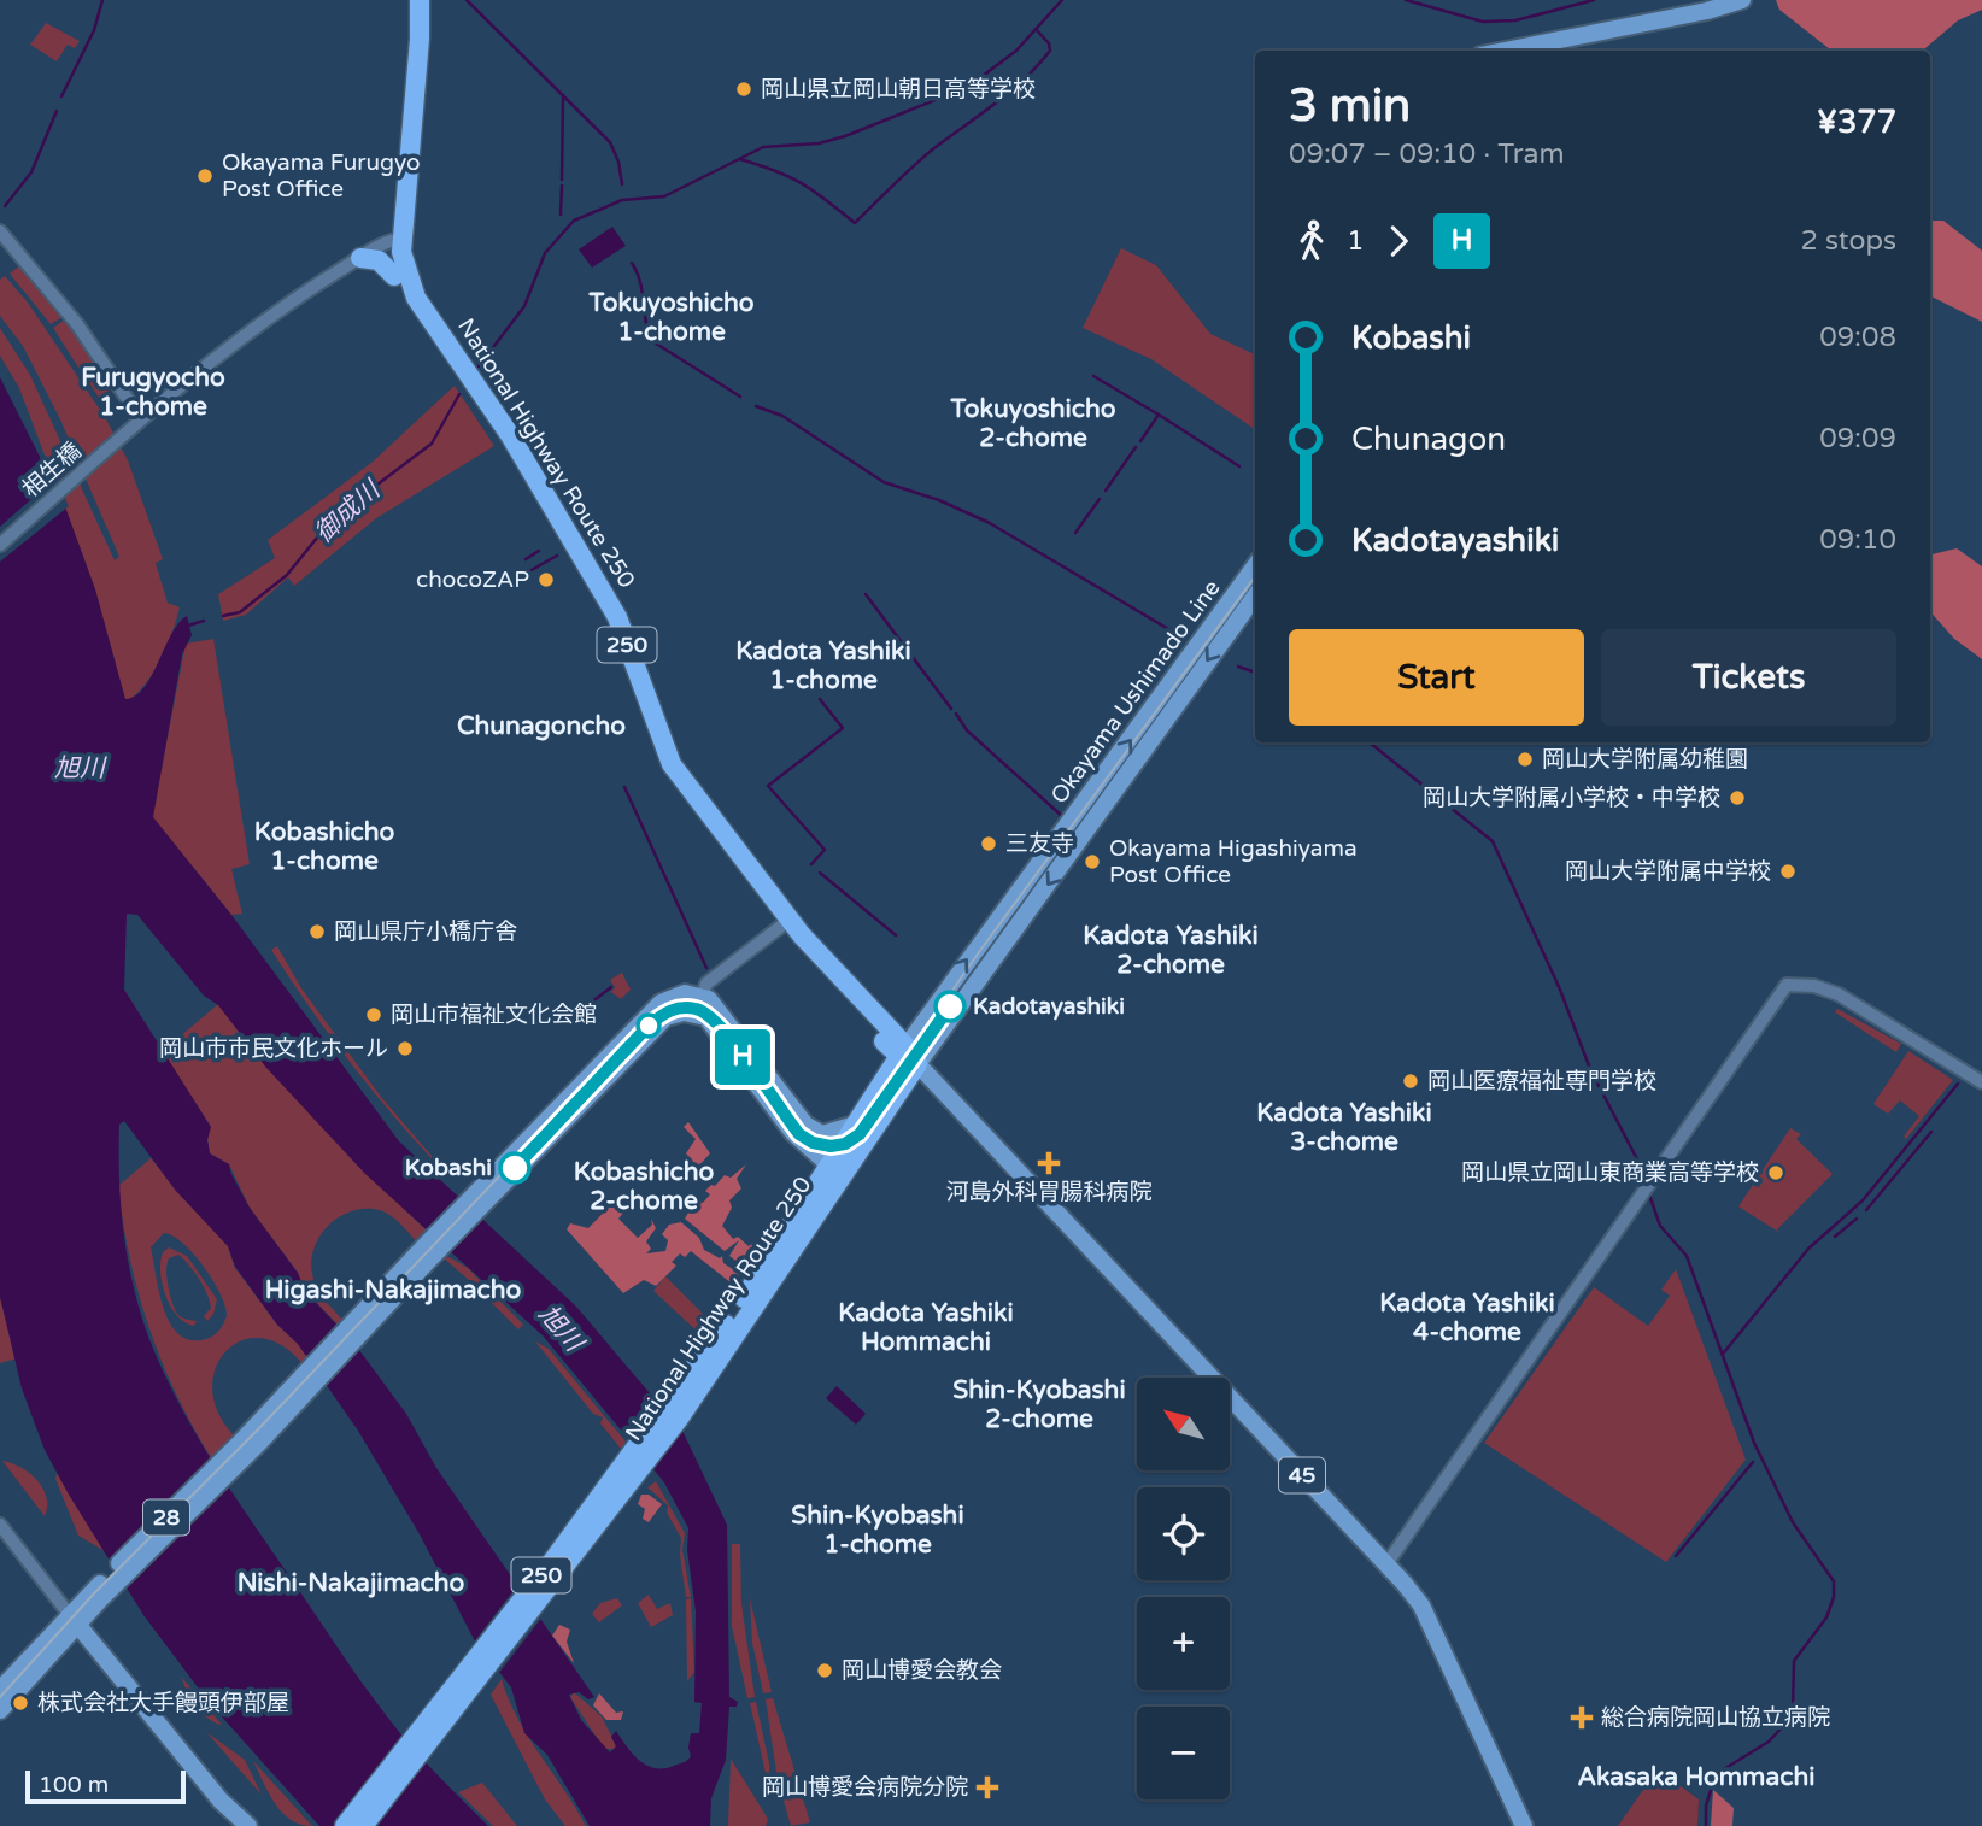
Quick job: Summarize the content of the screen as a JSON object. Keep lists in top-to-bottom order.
{
  "streets": {
    "highway": ["National Highway Route 250", "250"],
    "main road": ["Okayama Ushimado Line", "45", "28"],
    "street": ["相生橋"]
  },
  "crossings": [
    ["National Highway Route 250", "相生橋"],
    ["National Highway Route 250", "Okayama Ushimado Line"],
    ["National Highway Route 250", "45"],
    ["Okayama Ushimado Line", "45"]
  ],
  "districts": [
    "Tokuyoshicho 1-chome",
    "Furugyocho 1-chome",
    "Tokuyoshicho 2-chome",
    "Kadota Yashiki 1-chome",
    "Chunagoncho",
    "Kobashicho 1-chome",
    "Kadota Yashiki 2-chome",
    "Kadota Yashiki 3-chome",
    "Kobashicho 2-chome",
    "Higashi-Nakajimacho",
    "Kadota Yashiki 4-chome",
    "Kadota Yashiki Hommachi",
    "Shin-Kyobashi 2-chome",
    "Shin-Kyobashi 1-chome",
    "Nishi-Nakajimacho",
    "Akasaka Hommachi"
  ],
  "water": ["御成川", "旭川"],
  "places": {
    "other": [
      "岡山県立岡山朝日高等学校",
      "Okayama Furugyo Post Office",
      "chocoZAP",
      "岡山大学附属幼稚園",
      "岡山大学附属小学校・中学校",
      "三友寺",
      "Okayama Higashiyama Post Office",
      "岡山大学附属中学校",
      "岡山県庁小橋庁舎",
      "Kadotayashiki",
      "岡山市福祉文化会館",
      "岡山市市民文化ホール",
      "岡山医療福祉専門学校",
      "Kobashi",
      "岡山県立岡山東商業高等学校",
      "岡山博愛会教会",
      "株式会社大手饅頭伊部屋"
    ],
    "health": ["河島外科胃腸科病院", "総合病院岡山協立病院", "岡山博愛会病院分院"]
  },
  "lines": ["tram line H"],
  "scale_bar": "100 m",
  "north": "top left",
  "page": {
    "on_map": "H",
    "heading": ["3 min", "09:07 – 09:10 · Tram", "¥377"],
    "legs": ["1", "H", "2 stops"],
    "list": [
      {
        "name": "Kobashi",
        "value": "09:08"
      },
      {
        "name": "Chunagon",
        "value": "09:09"
      },
      {
        "name": "Kadotayashiki",
        "value": "09:10"
      }
    ],
    "buttons": ["Start", "Tickets"],
    "map_buttons": ["+", "−"],
    "scale": "100 m"
  }
}
